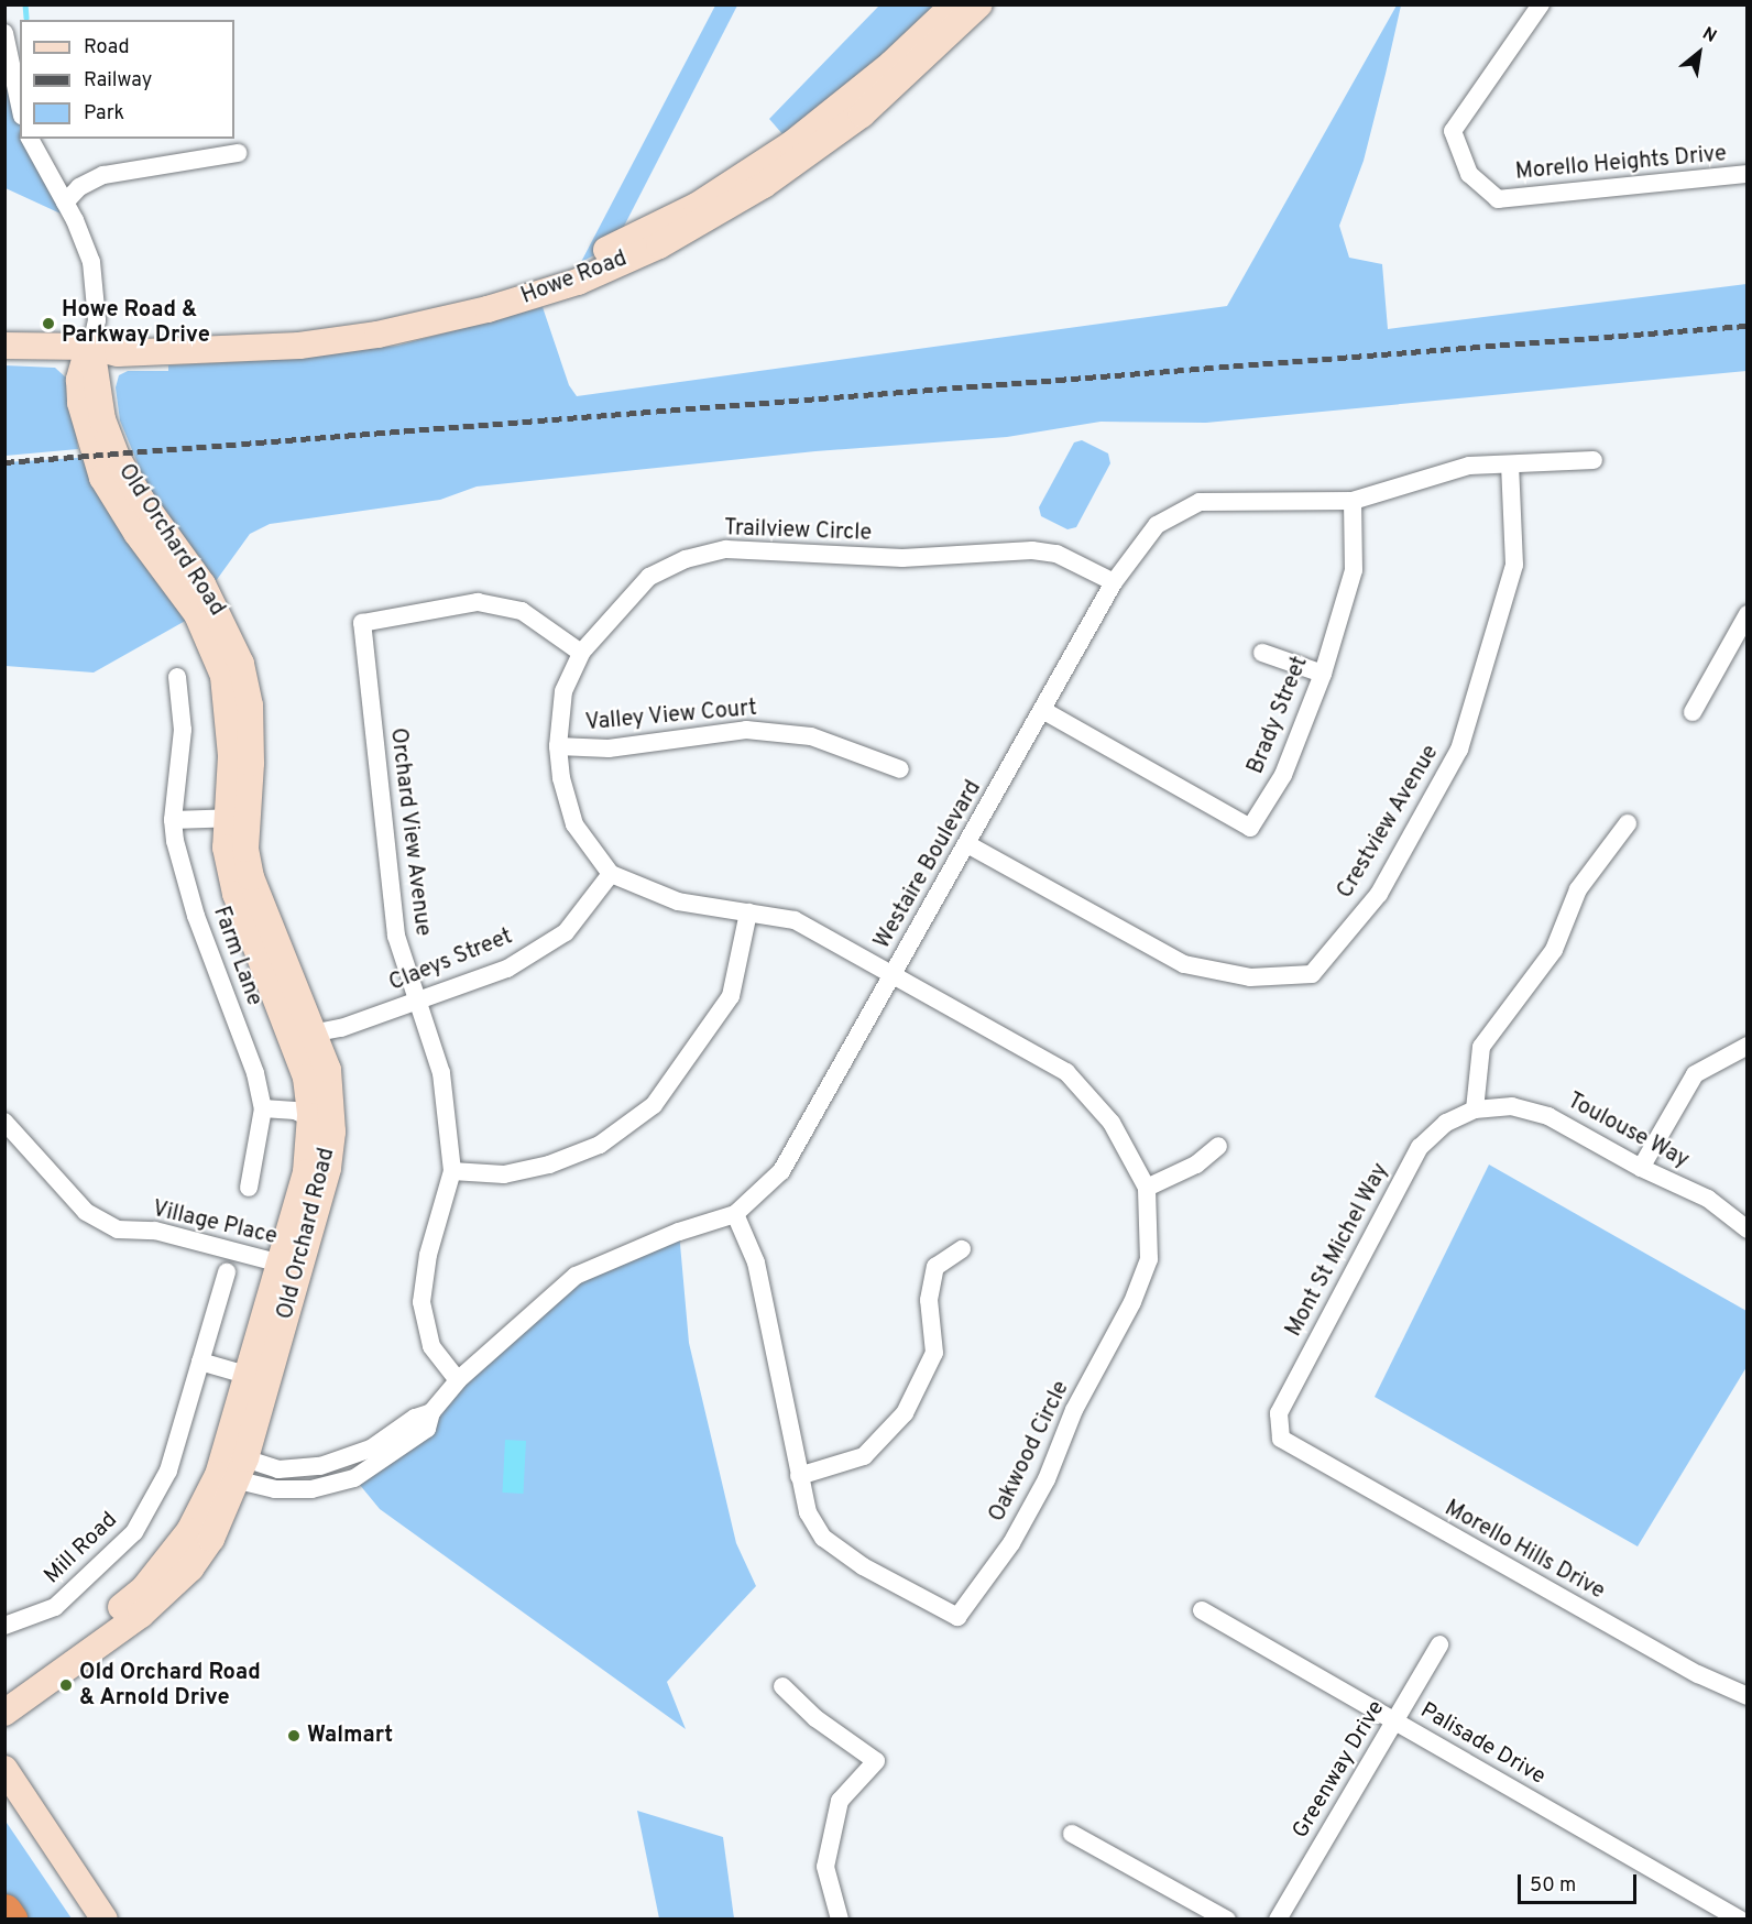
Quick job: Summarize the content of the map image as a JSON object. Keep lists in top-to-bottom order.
{
  "streets": {
    "street": [
      "Morello Heights Drive",
      "Howe Road",
      "Trailview Circle",
      "Old Orchard Road",
      "Brady Street",
      "Valley View Court",
      "Crestview Avenue",
      "Orchard View Avenue",
      "Westaire Boulevard",
      "Farm Lane",
      "Claeys Street",
      "Toulouse Way",
      "Village Place",
      "Mont St Michel Way",
      "Oakwood Circle",
      "Mill Road",
      "Morello Hills Drive",
      "Palisade Drive",
      "Greenway Drive"
    ]
  },
  "crossings": [
    ["Howe Road", "Old Orchard Road"],
    ["Trailview Circle", "Valley View Court"],
    ["Trailview Circle", "Orchard View Avenue"],
    ["Trailview Circle", "Westaire Boulevard"],
    ["Trailview Circle", "Claeys Street"],
    ["Old Orchard Road", "Westaire Boulevard"],
    ["Old Orchard Road", "Claeys Street"],
    ["Old Orchard Road", "Village Place"],
    ["Brady Street", "Westaire Boulevard"],
    ["Crestview Avenue", "Westaire Boulevard"],
    ["Orchard View Avenue", "Westaire Boulevard"],
    ["Orchard View Avenue", "Claeys Street"],
    ["Westaire Boulevard", "Oakwood Circle"],
    ["Toulouse Way", "Mont St Michel Way"],
    ["Mont St Michel Way", "Morello Hills Drive"],
    ["Palisade Drive", "Greenway Drive"]
  ],
  "places": ["Howe Road & Parkway Drive", "Old Orchard Road & Arnold Drive", "Walmart"],
  "legend": ["Road", "Railway", "Park"],
  "scale_bar": "50 m",
  "north": "top right"
}
